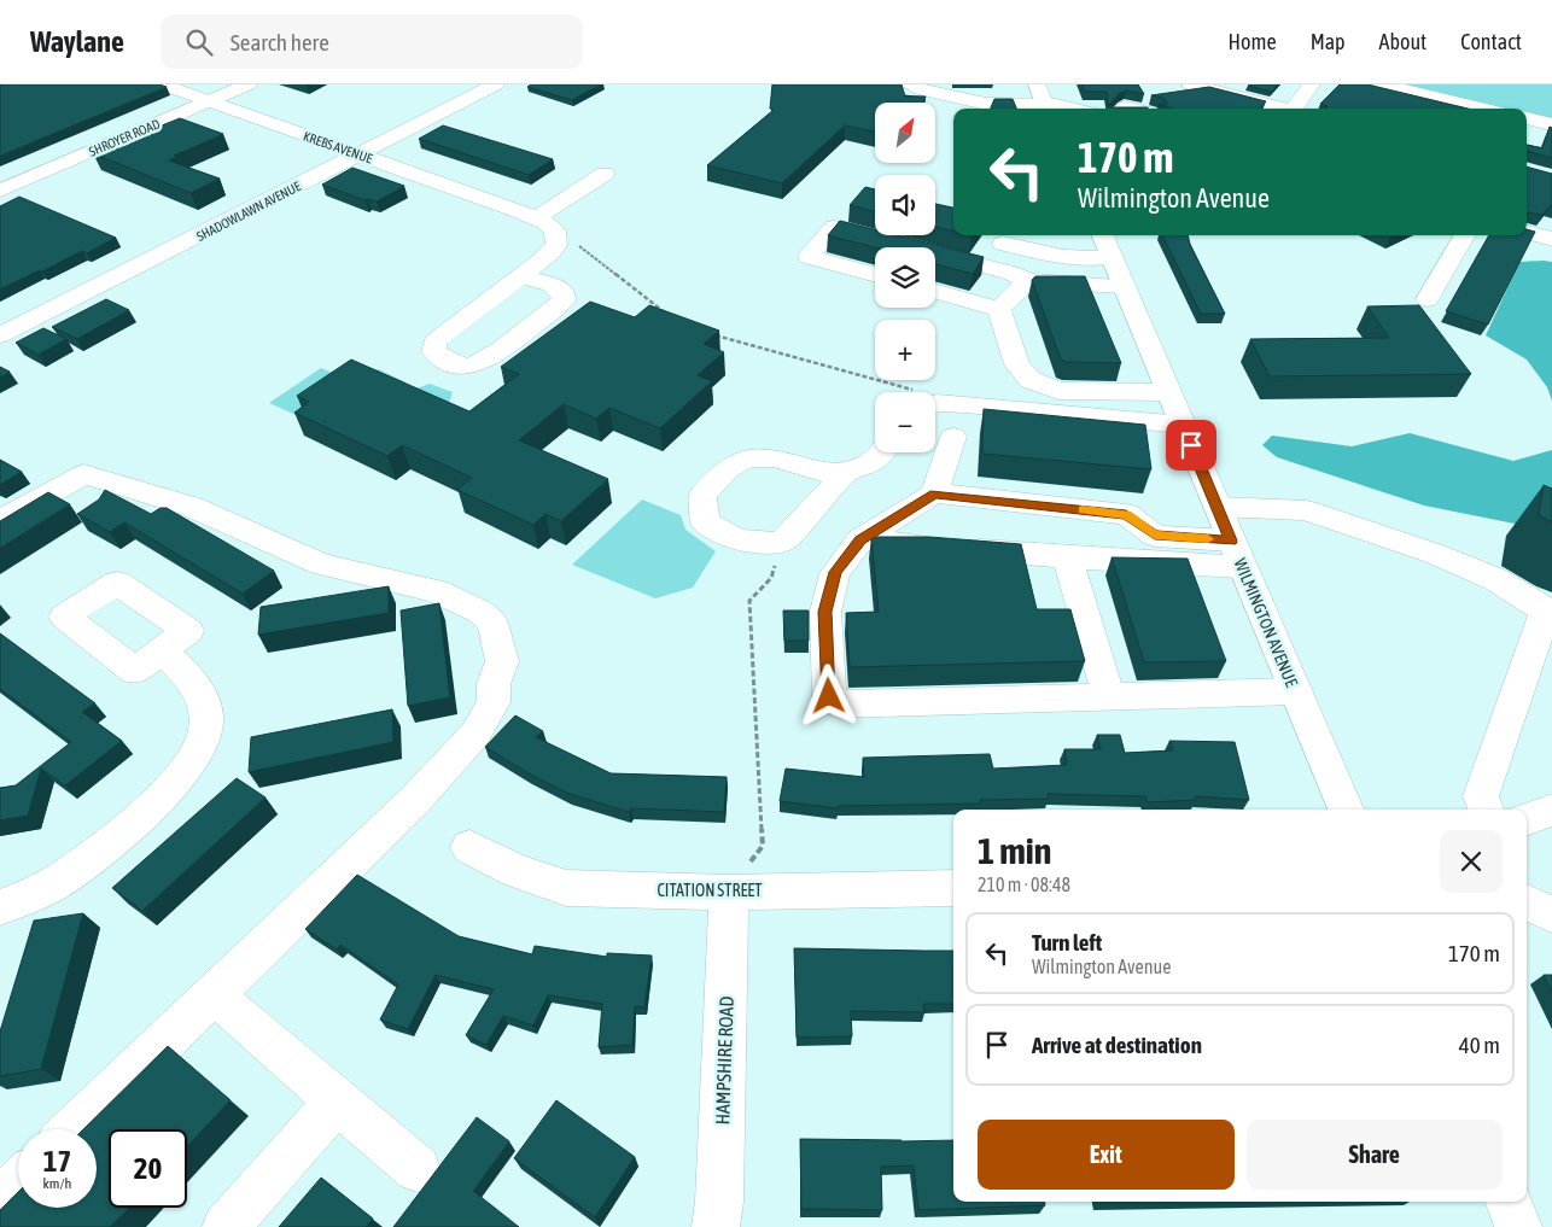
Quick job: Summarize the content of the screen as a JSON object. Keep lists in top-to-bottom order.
{
  "streets": {
    "street": [
      "SHROYER ROAD",
      "KREBS AVENUE",
      "SHADOWLAWN AVENUE",
      "WILMINGTON AVENUE",
      "CITATION STREET",
      "HAMPSHIRE ROAD"
    ]
  },
  "crossings": [
    ["SHROYER ROAD", "KREBS AVENUE"],
    ["KREBS AVENUE", "SHADOWLAWN AVENUE"],
    ["CITATION STREET", "HAMPSHIRE ROAD"]
  ],
  "north": "top right",
  "page": {
    "header": "Waylane",
    "search": "Search here",
    "nav": [
      "Home",
      "Map",
      "About",
      "Contact"
    ],
    "map_buttons": ["+", "−"],
    "turn": ["170 m", "Wilmington Avenue"],
    "heading": ["1 min", "210 m · 08:48"],
    "list": [
      {
        "name": "Turn left",
        "note": "Wilmington Avenue",
        "value": "170 m"
      },
      {
        "name": "Arrive at destination",
        "value": "40 m"
      }
    ],
    "buttons": ["Exit", "Share"],
    "speed": "17 km/h",
    "limit": "20"
  }
}
